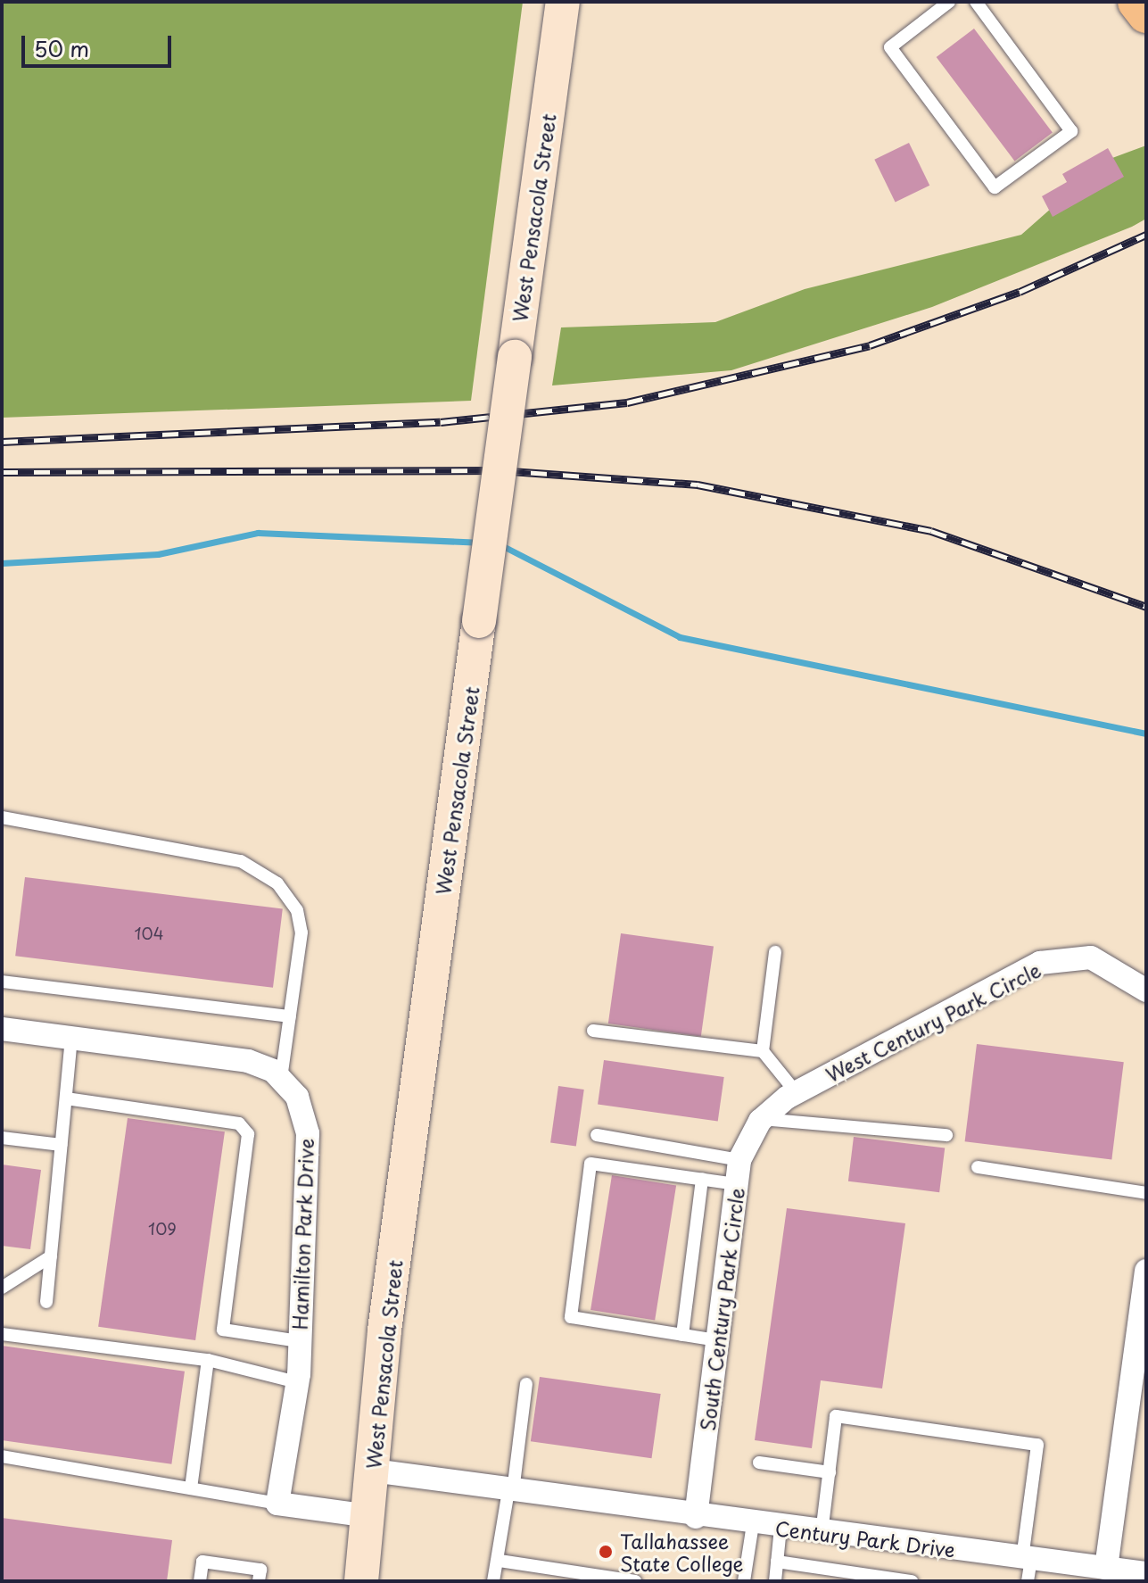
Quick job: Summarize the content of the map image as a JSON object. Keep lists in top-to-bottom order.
{
  "streets": {
    "main road": ["West Pensacola Street"],
    "street": [
      "West Century Park Circle",
      "Hamilton Park Drive",
      "South Century Park Circle",
      "Century Park Drive"
    ]
  },
  "crossings": [
    ["West Pensacola Street", "Century Park Drive"],
    ["West Century Park Circle", "South Century Park Circle"],
    ["South Century Park Circle", "Century Park Drive"]
  ],
  "places": ["Tallahassee State College"],
  "house_numbers": ["104", "109"],
  "scale_bar": "50 m"
}
